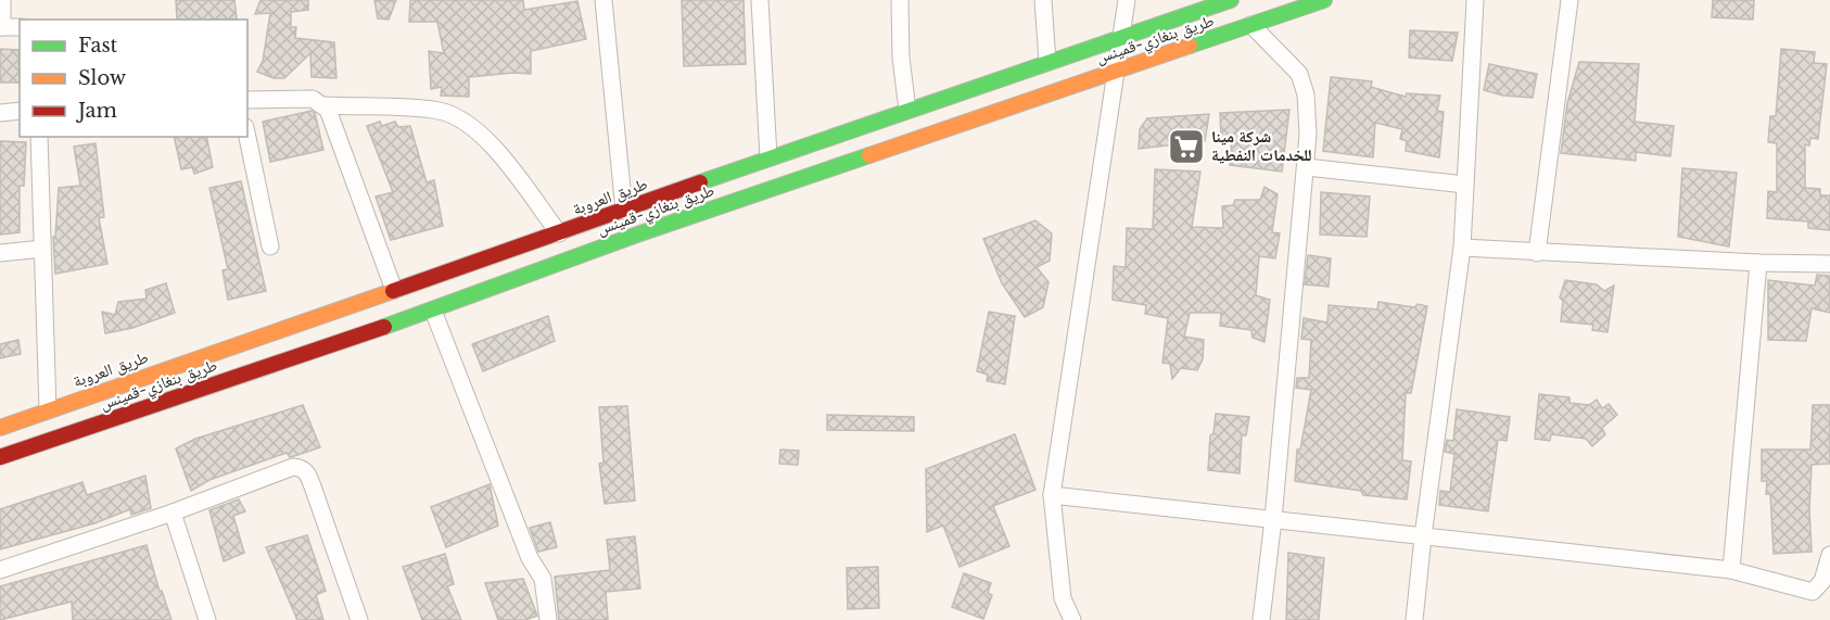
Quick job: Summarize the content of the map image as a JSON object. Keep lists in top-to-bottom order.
{
  "streets": {
    "main road": ["طريق بنغازي-قمينس", "طريق العروبة"]
  },
  "places": {
    "supermarket": ["شركة مينا للخدمات النفطية"]
  },
  "legend": ["Fast", "Slow", "Jam"]
}
